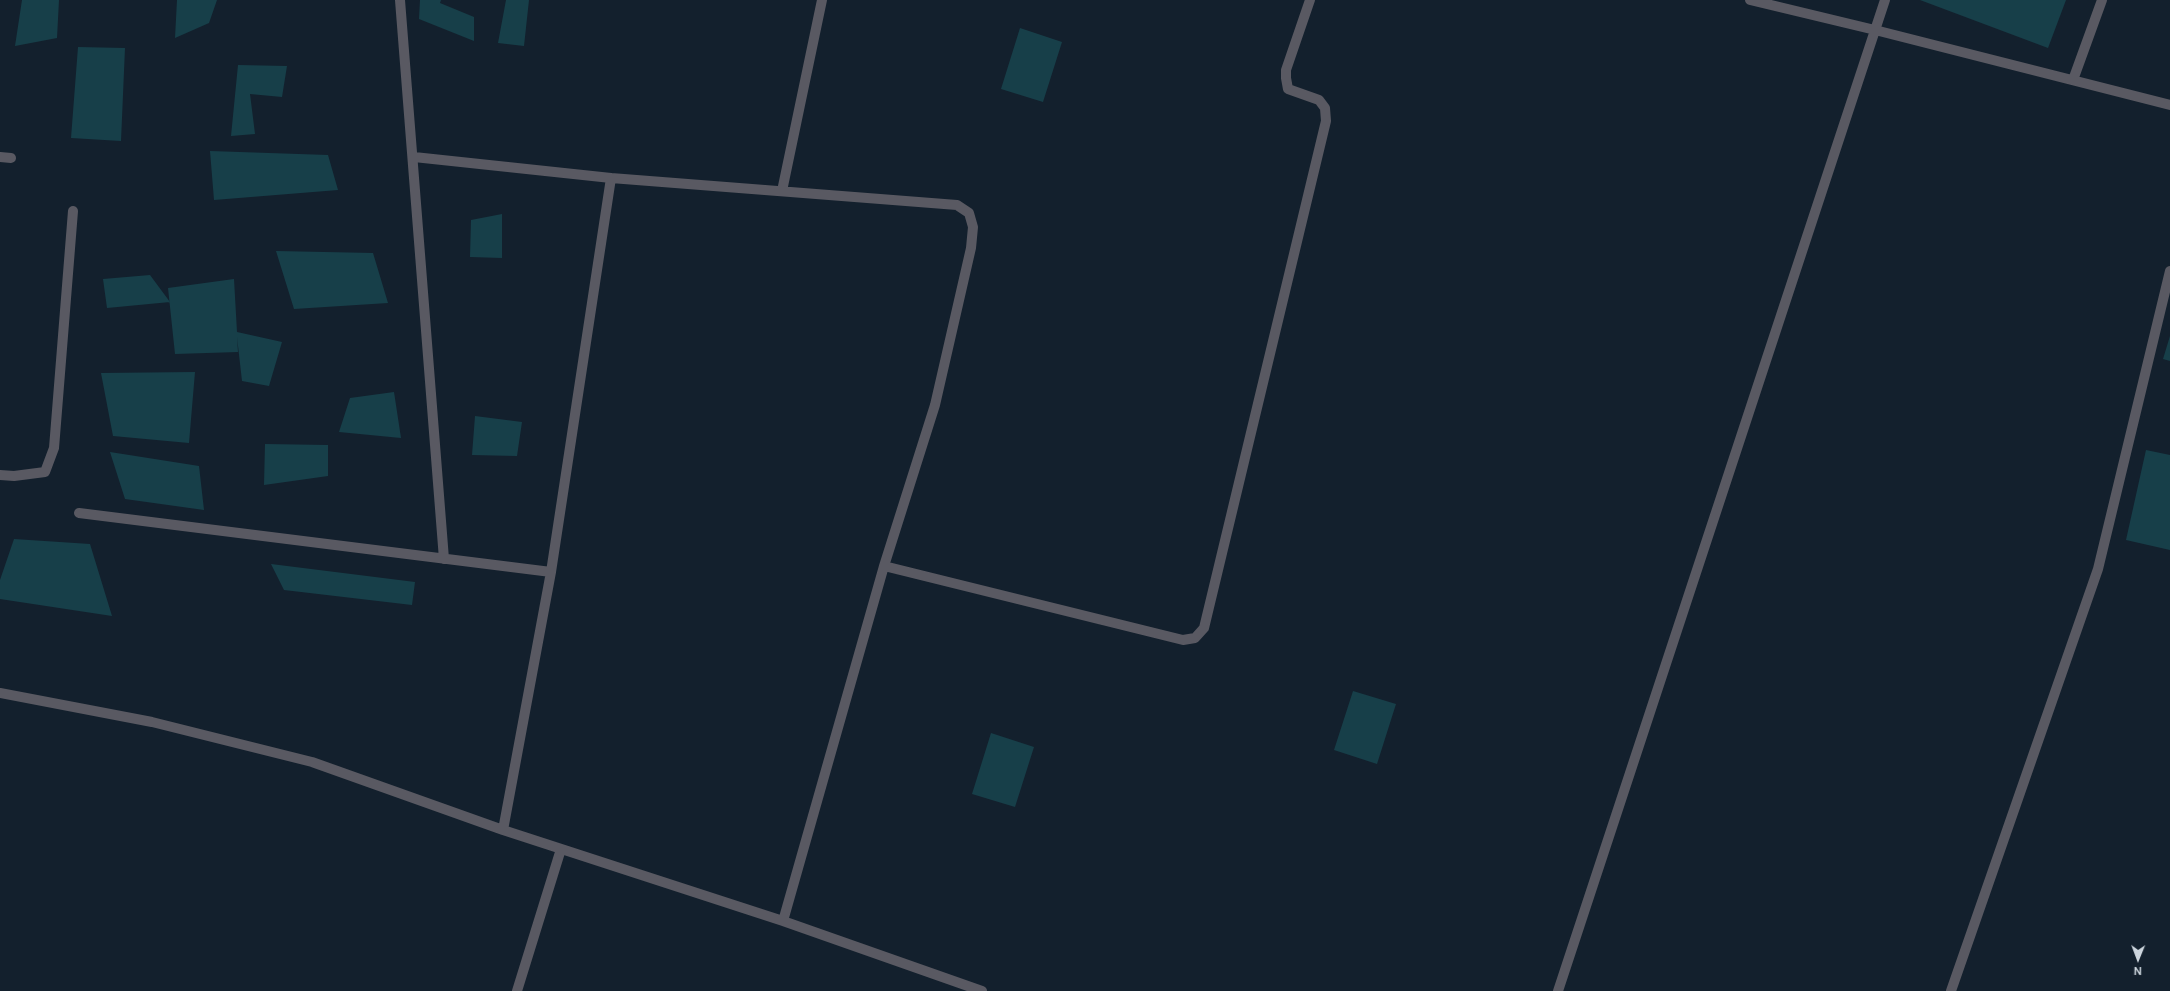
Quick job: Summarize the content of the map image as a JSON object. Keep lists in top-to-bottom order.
{
  "north": "bottom"
}
